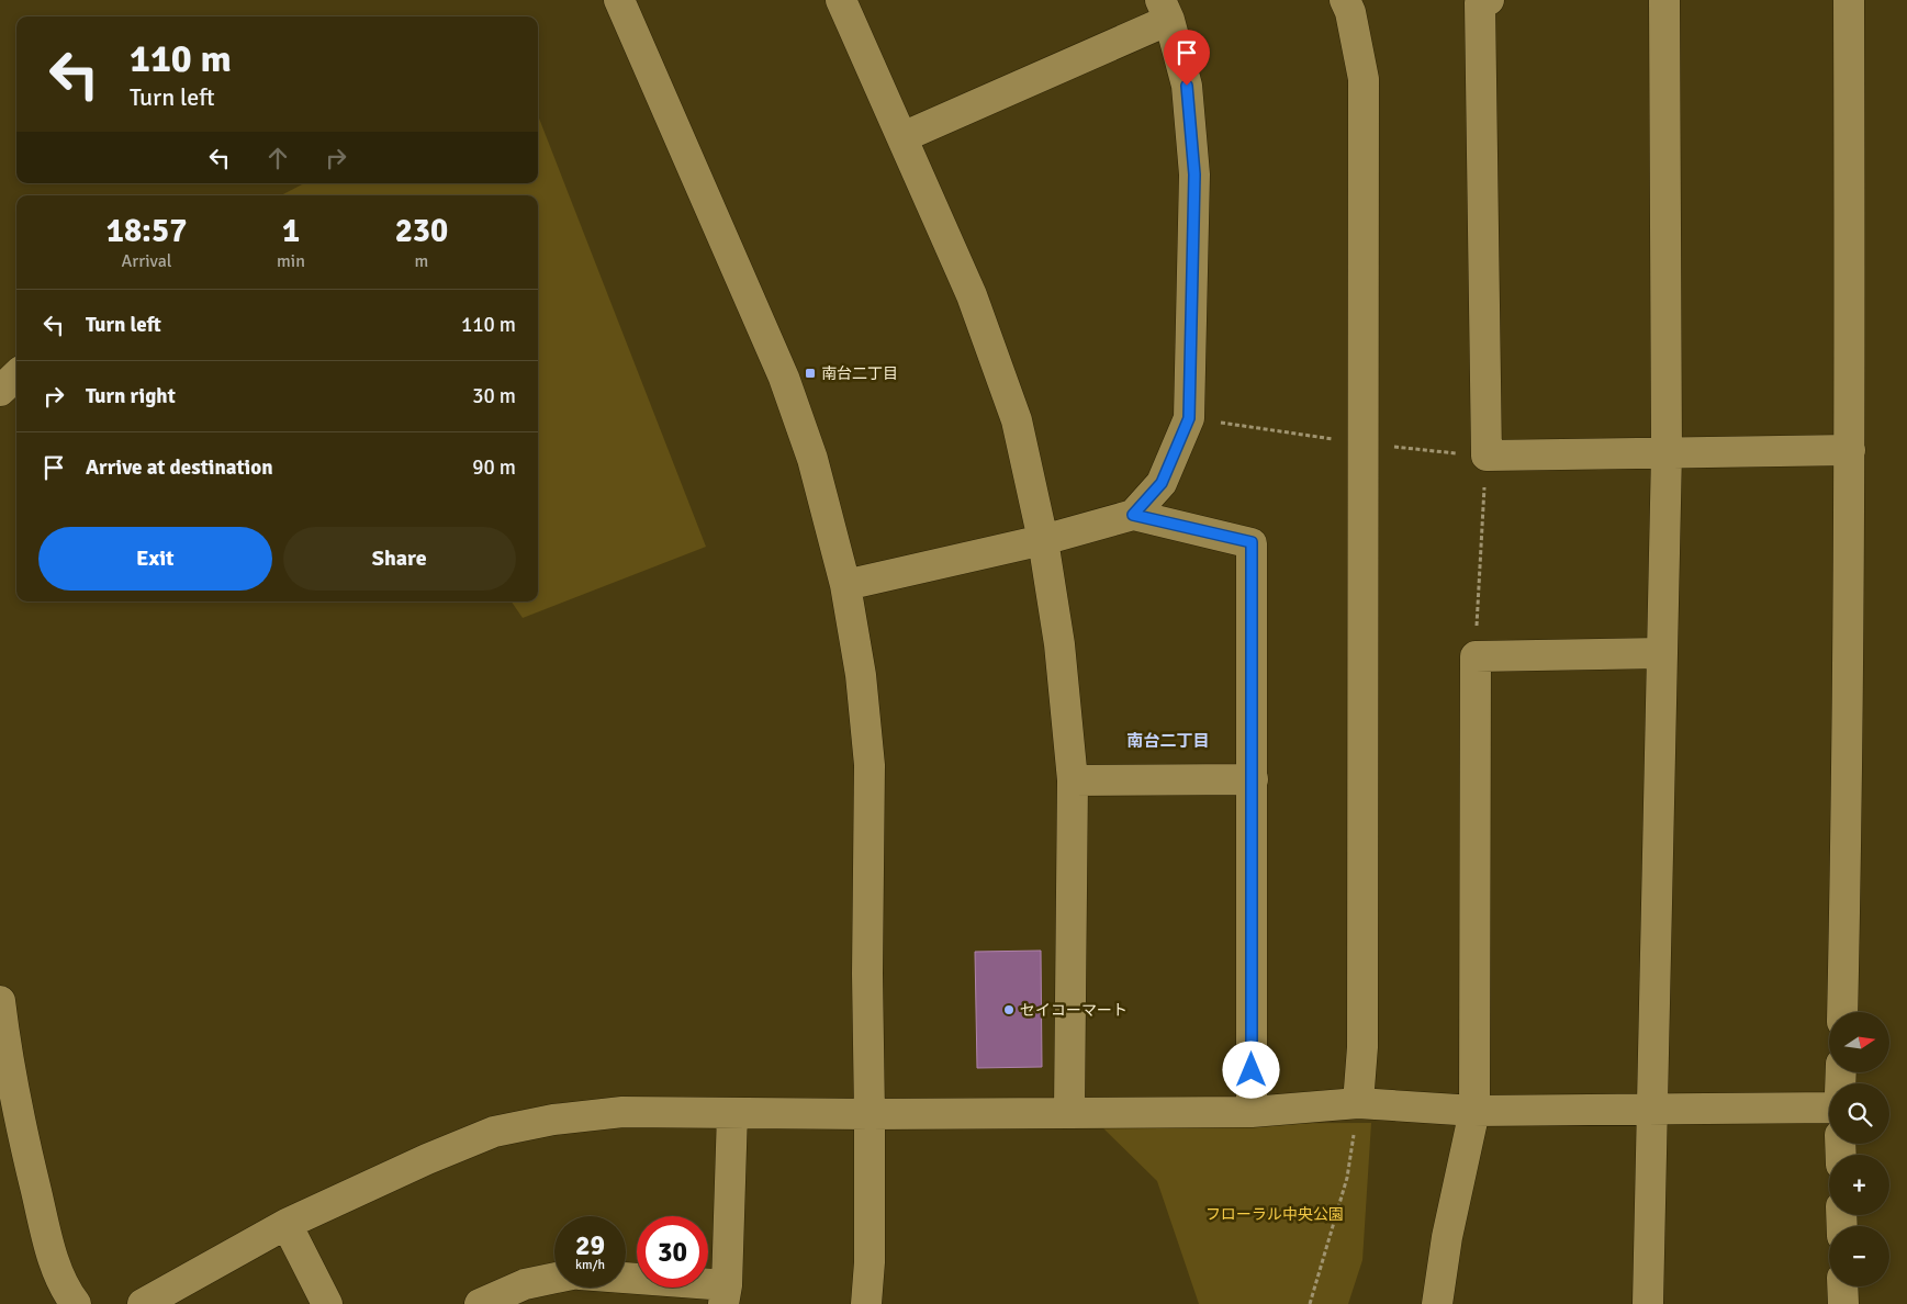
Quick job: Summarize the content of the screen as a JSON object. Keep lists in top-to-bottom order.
{
  "districts": ["南台二丁目"],
  "parks": ["フローラル中央公園"],
  "places": {
    "transit": ["南台二丁目"],
    "other": ["セイコーマート"]
  },
  "north": "right",
  "page": {
    "turn": ["110 m", "Turn left"],
    "eta": [
      "18:57",
      "Arrival",
      "1",
      "min",
      "230",
      "m"
    ],
    "list": [
      {
        "name": "Turn left",
        "value": "110 m"
      },
      {
        "name": "Turn right",
        "value": "30 m"
      },
      {
        "name": "Arrive at destination",
        "value": "90 m"
      }
    ],
    "buttons": ["Exit", "Share"],
    "map_buttons": ["+", "−"],
    "speed": "29 km/h",
    "limit": "30"
  }
}
